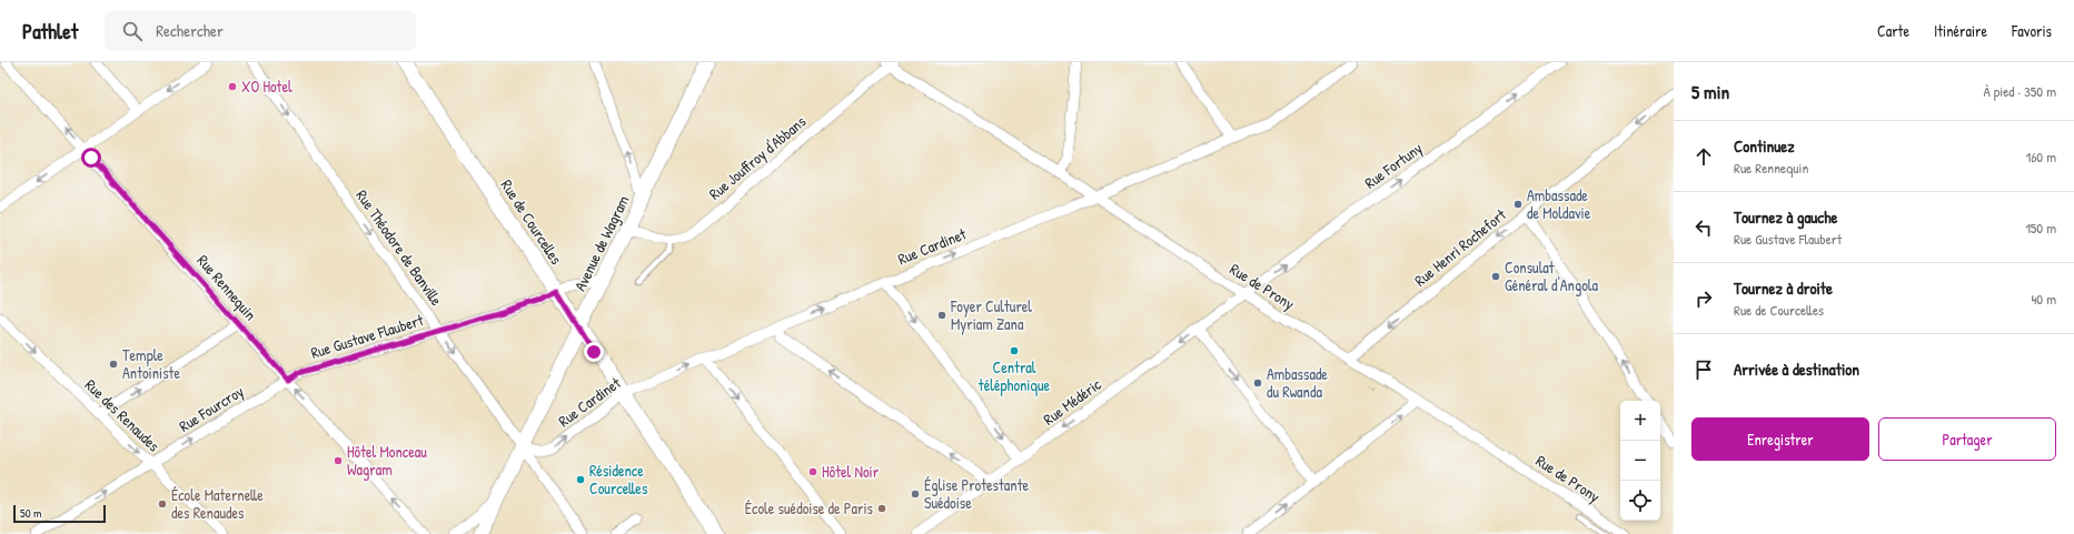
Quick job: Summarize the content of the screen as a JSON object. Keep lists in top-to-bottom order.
{
  "streets": {
    "street": [
      "Rue Jouffroy d'Abbans",
      "Rue Fortuny",
      "Rue de Courcelles",
      "Avenue de Wagram",
      "Rue Cardinet",
      "Rue Théodore de Banville",
      "Rue Henri Rochefort",
      "Rue de Prony",
      "Rue Rennequin",
      "Rue Gustave Flaubert",
      "Rue Médéric",
      "Rue Fourcroy",
      "Rue des Renaudes"
    ]
  },
  "crossings": [
    ["Rue Jouffroy d'Abbans", "Rue de Prony"],
    ["Rue Fortuny", "Rue de Prony"],
    ["Rue Fortuny", "Rue Médéric"],
    ["Rue de Courcelles", "Avenue de Wagram"],
    ["Rue de Courcelles", "Rue Cardinet"],
    ["Rue de Courcelles", "Rue Gustave Flaubert"],
    ["Avenue de Wagram", "Rue Cardinet"],
    ["Avenue de Wagram", "Rue Théodore de Banville"],
    ["Avenue de Wagram", "Rue Gustave Flaubert"],
    ["Rue Cardinet", "Rue Théodore de Banville"],
    ["Rue Cardinet", "Rue de Prony"],
    ["Rue Théodore de Banville", "Rue Gustave Flaubert"],
    ["Rue Henri Rochefort", "Rue de Prony"],
    ["Rue de Prony", "Rue Médéric"],
    ["Rue Rennequin", "Rue Gustave Flaubert"],
    ["Rue Rennequin", "Rue Fourcroy"],
    ["Rue Gustave Flaubert", "Rue Fourcroy"],
    ["Rue Fourcroy", "Rue des Renaudes"]
  ],
  "one_way": [
    "Rue Fortuny",
    "Rue Cardinet",
    "Rue Théodore de Banville",
    "Rue Henri Rochefort",
    "Rue Rennequin",
    "Rue Médéric",
    "Rue des Renaudes"
  ],
  "places": [
    "XO Hotel",
    "Ambassade de Moldavie",
    "Consulat Général d'Angola",
    "Foyer Culturel Myriam Zana",
    "Central téléphonique",
    "Temple Antoiniste",
    "Ambassade du Rwanda",
    "Hôtel Monceau Wagram",
    "Hôtel Noir",
    "Résidence Courcelles",
    "Église Protestante Suédoise",
    "École Maternelle des Renaudes",
    "École suédoise de Paris"
  ],
  "scale_bar": "50 m",
  "page": {
    "header": "Pathlet",
    "search": "Rechercher",
    "nav": ["Carte", "Itinéraire", "Favoris"],
    "heading": ["5 min", "À pied · 350 m"],
    "list": [
      ["Continuez", "Rue Rennequin", "160 m"],
      ["Tournez à gauche", "Rue Gustave Flaubert", "150 m"],
      ["Tournez à droite", "Rue de Courcelles", "40 m"],
      "Arrivée à destination"
    ],
    "map_buttons": ["+", "−"],
    "buttons": ["Enregistrer", "Partager"],
    "scale": "50 m"
  }
}
